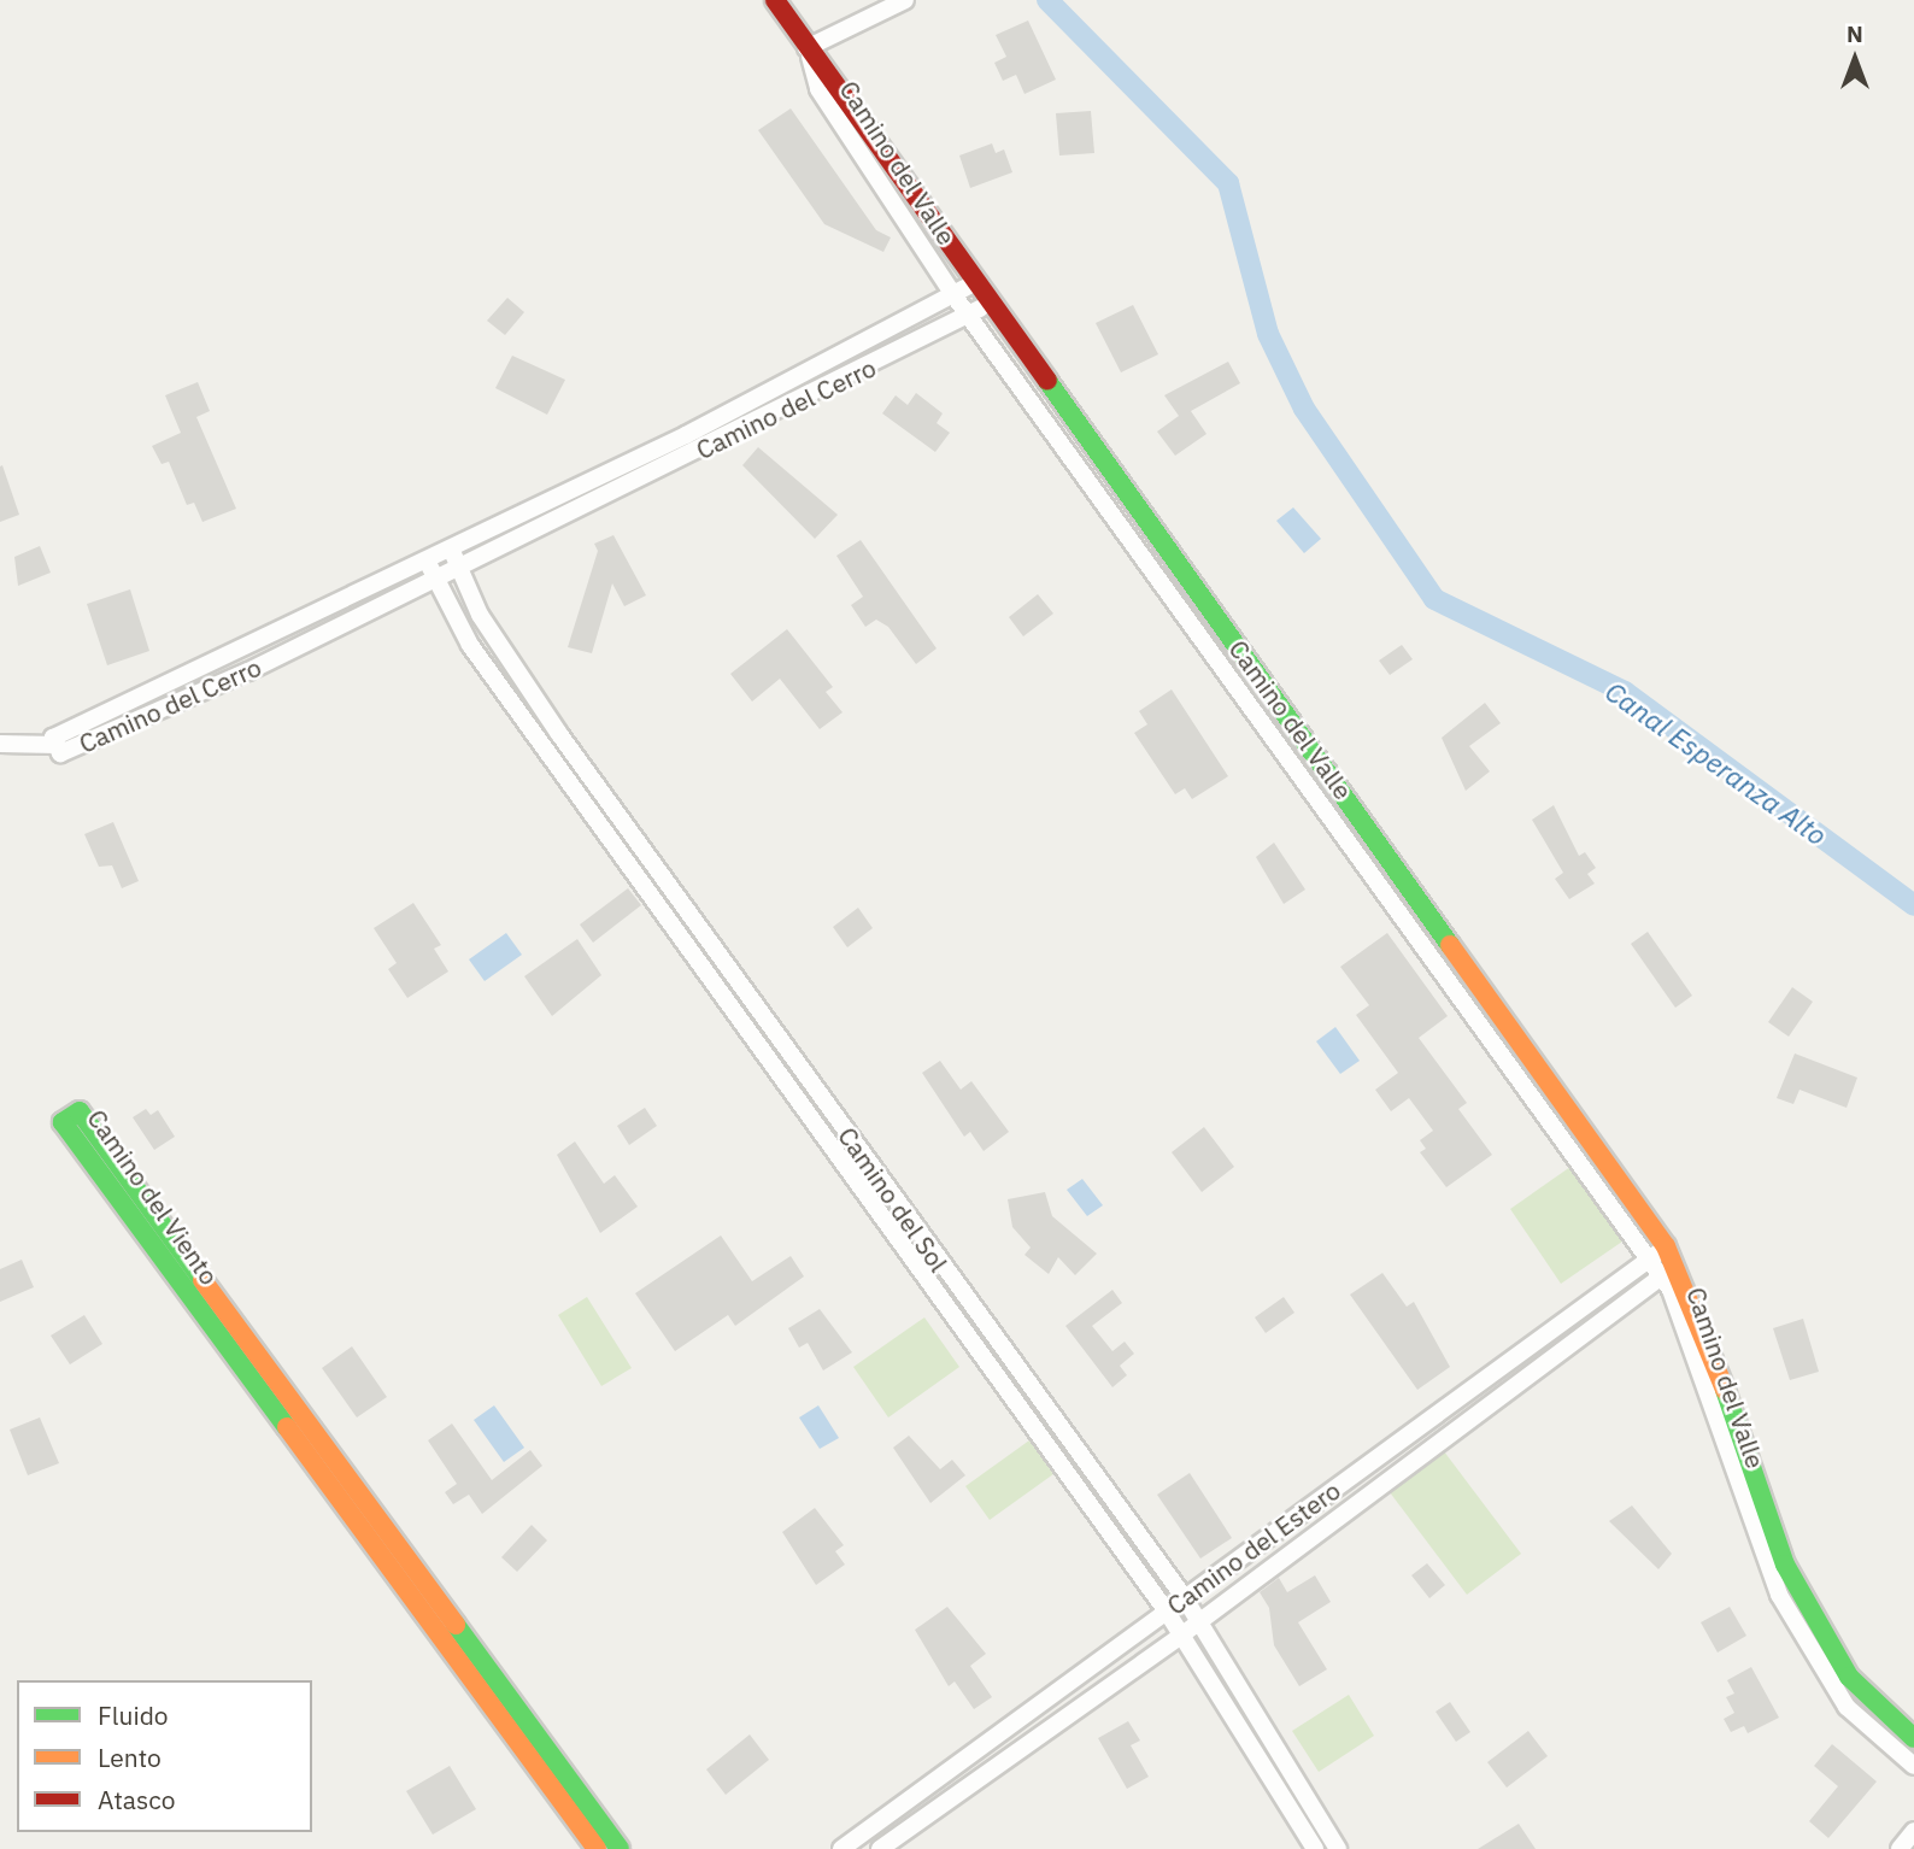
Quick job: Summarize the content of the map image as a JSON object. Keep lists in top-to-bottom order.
{
  "streets": {
    "street": [
      "Camino del Valle",
      "Camino del Cerro",
      "Camino del Viento",
      "Camino del Sol",
      "Camino del Estero"
    ]
  },
  "crossings": [
    ["Camino del Valle", "Camino del Cerro"],
    ["Camino del Valle", "Camino del Estero"],
    ["Camino del Cerro", "Camino del Sol"],
    ["Camino del Sol", "Camino del Estero"]
  ],
  "water": ["Canal Esperanza Alto"],
  "legend": ["Fluido", "Lento", "Atasco"],
  "north": "top"
}
